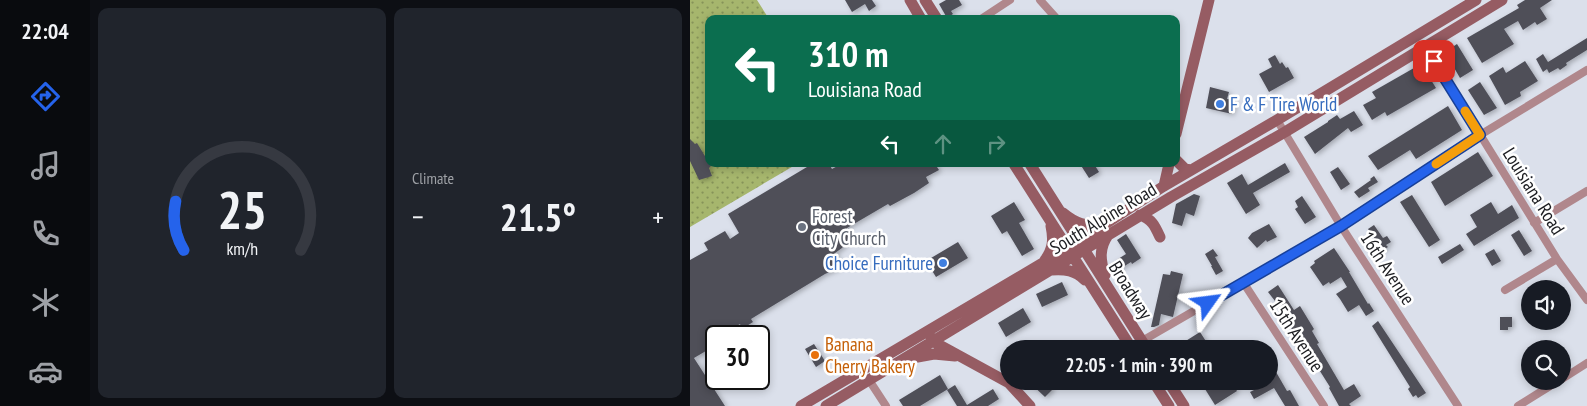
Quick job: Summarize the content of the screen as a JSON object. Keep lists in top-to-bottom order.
{
  "streets": {
    "main road": ["South Alpine Road", "Broadway"],
    "street": ["Louisiana Road", "16th Avenue", "15th Avenue"]
  },
  "crossings": [
    ["Louisiana Road", "South Alpine Road"],
    ["South Alpine Road", "16th Avenue"],
    ["South Alpine Road", "Broadway"]
  ],
  "places": [
    "F & F Tire World",
    "Forest City Church",
    "Choice Furniture",
    "Banana Cherry Bakery"
  ],
  "page": {
    "tabs": "22:04",
    "tile": "Climate",
    "turn": ["310 m", "Louisiana Road"],
    "heat": ["−", "21.5°", "+"],
    "limit": "30",
    "trip": "22:05 · 1 min · 390 m",
    "gauge": ["25", "km/h"]
  }
}
